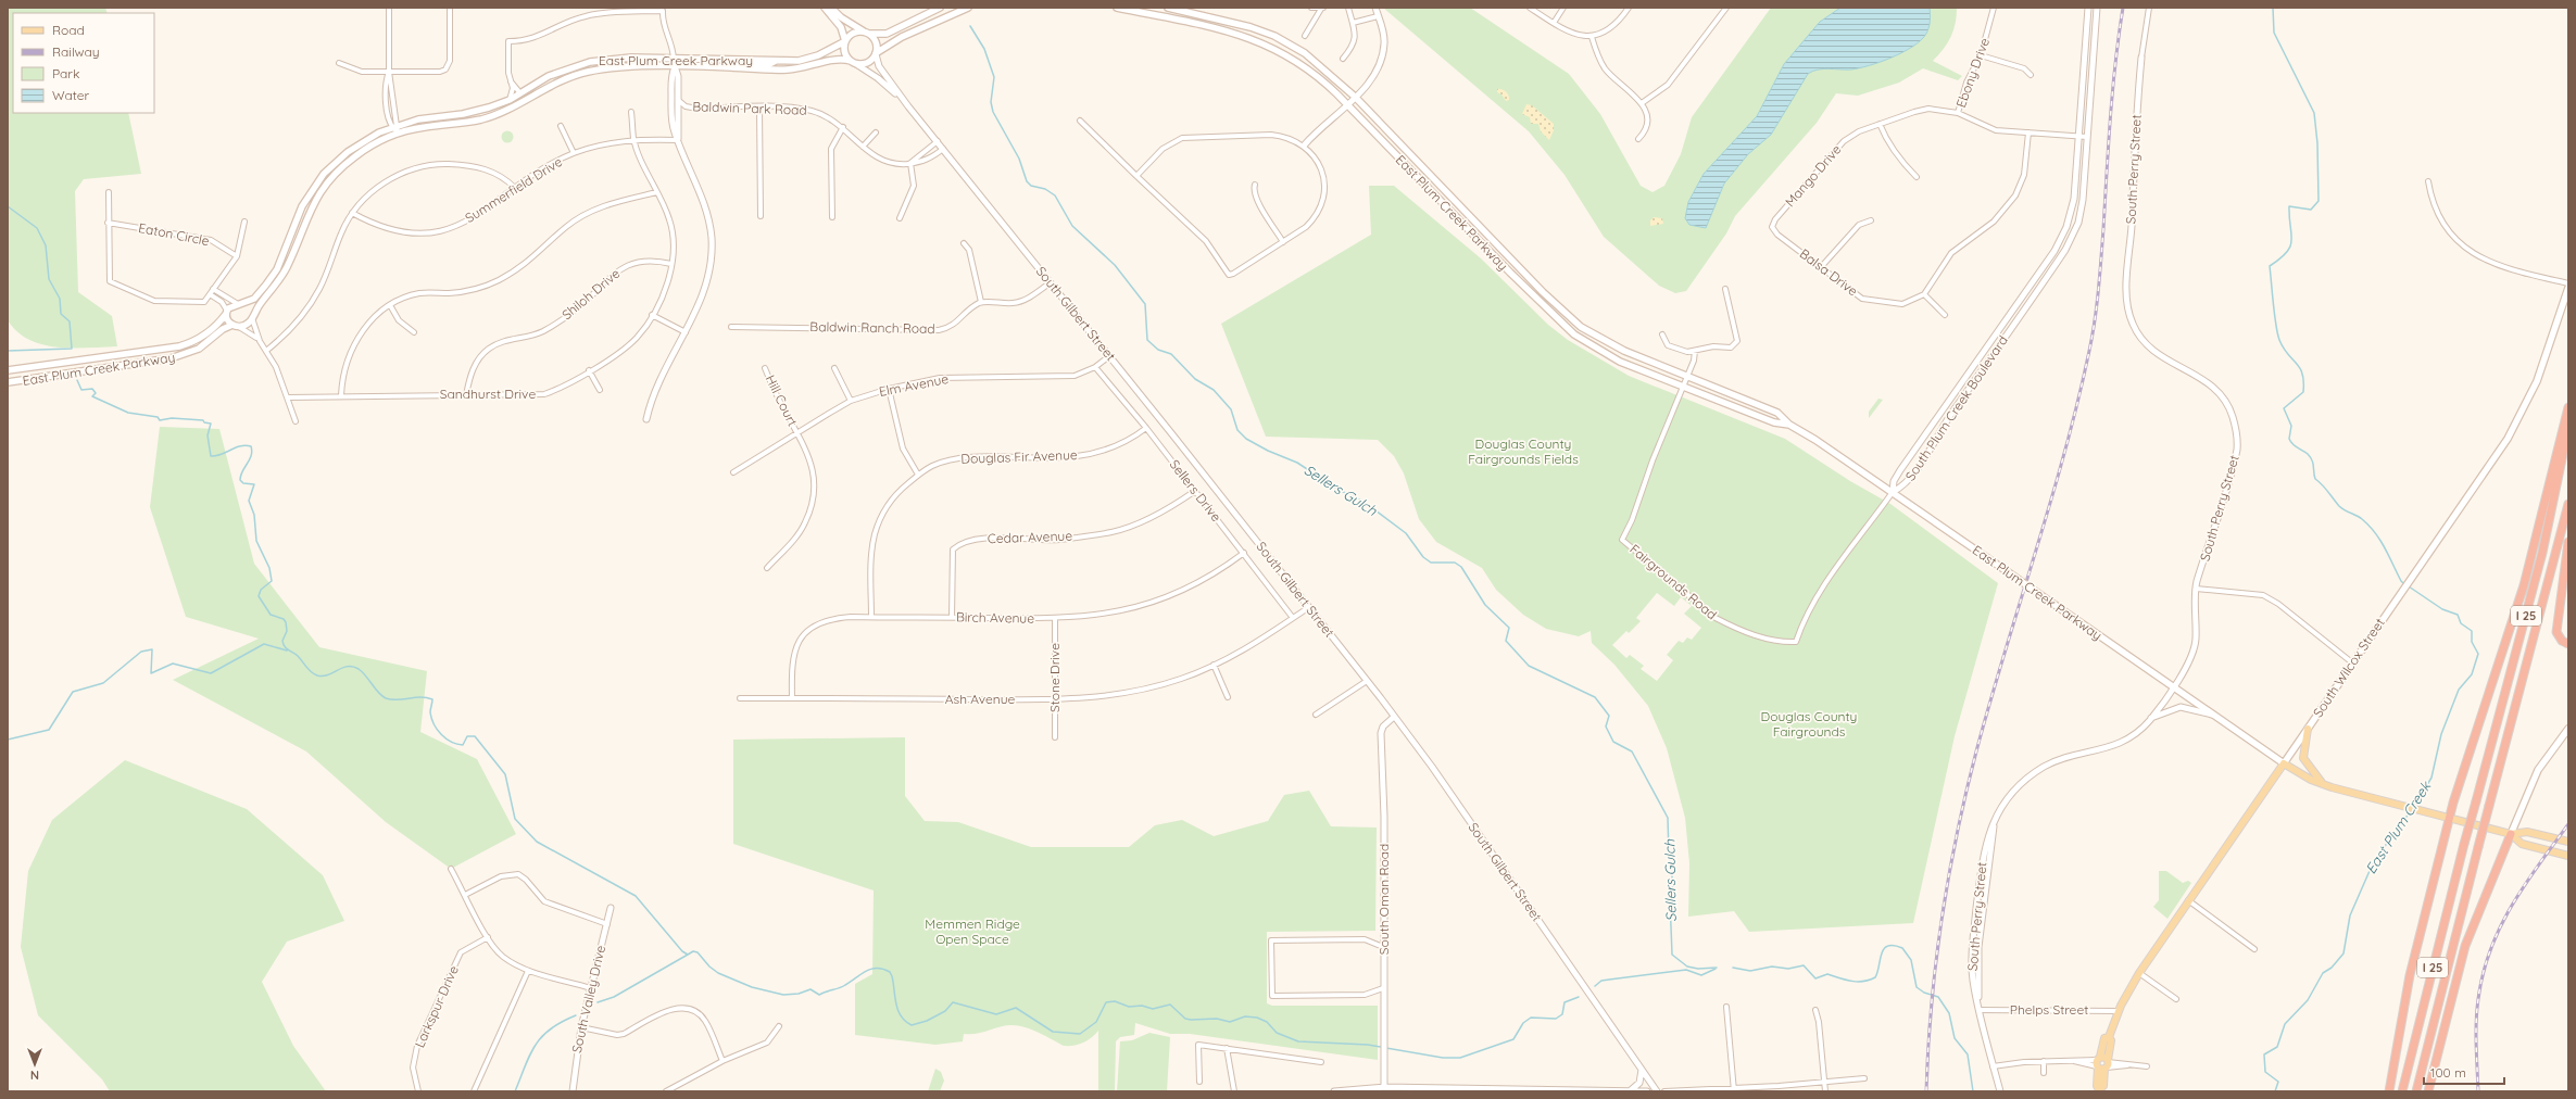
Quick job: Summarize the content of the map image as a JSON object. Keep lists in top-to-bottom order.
{
  "streets": {
    "highway": ["I 25"],
    "main road": ["East Plum Creek Parkway", "South Wilcox Street"],
    "street": [
      "Ebony Drive",
      "Baldwin Park Road",
      "South Perry Street",
      "Mango Drive",
      "Summerfield Drive",
      "Eaton Circle",
      "Balsa Drive",
      "Shiloh Drive",
      "South Gilbert Street",
      "Baldwin Ranch Road",
      "Elm Avenue",
      "Sandhurst Drive",
      "Hill Court",
      "South Plum Creek Boulevard",
      "Douglas Fir Avenue",
      "Sellers Drive",
      "Cedar Avenue",
      "Fairgrounds Road",
      "Birch Avenue",
      "Stone Drive",
      "Ash Avenue",
      "South Oman Road",
      "South Valley Drive",
      "Larkspur Drive",
      "Phelps Street"
    ]
  },
  "crossings": [
    ["East Plum Creek Parkway", "South Perry Street"],
    ["East Plum Creek Parkway", "South Gilbert Street"],
    ["East Plum Creek Parkway", "South Plum Creek Boulevard"],
    ["East Plum Creek Parkway", "Fairgrounds Road"],
    ["East Plum Creek Parkway", "South Wilcox Street"],
    ["Ebony Drive", "Mango Drive"],
    ["Baldwin Park Road", "South Gilbert Street"],
    ["South Perry Street", "Phelps Street"],
    ["Mango Drive", "Balsa Drive"],
    ["Mango Drive", "South Plum Creek Boulevard"],
    ["Summerfield Drive", "Sandhurst Drive"],
    ["Shiloh Drive", "Sandhurst Drive"],
    ["South Gilbert Street", "Elm Avenue"],
    ["South Gilbert Street", "Ash Avenue"],
    ["South Gilbert Street", "South Oman Road"],
    ["Elm Avenue", "Hill Court"],
    ["Elm Avenue", "Sellers Drive"],
    ["South Plum Creek Boulevard", "Fairgrounds Road"],
    ["Douglas Fir Avenue", "Sellers Drive"],
    ["Douglas Fir Avenue", "Birch Avenue"],
    ["Sellers Drive", "Cedar Avenue"],
    ["Sellers Drive", "Birch Avenue"],
    ["Sellers Drive", "Ash Avenue"],
    ["Cedar Avenue", "Birch Avenue"],
    ["Birch Avenue", "Stone Drive"],
    ["Birch Avenue", "Ash Avenue"],
    ["South Wilcox Street", "Phelps Street"],
    ["Stone Drive", "Ash Avenue"]
  ],
  "water": ["Sellers Gulch", "East Plum Creek"],
  "parks": ["Douglas County Fairgrounds Fields", "Douglas County Fairgrounds", "Memmen Ridge Open Space"],
  "legend": [
    "Road",
    "Railway",
    "Park",
    "Water"
  ],
  "scale_bar": "100 m",
  "north": "bottom"
}
